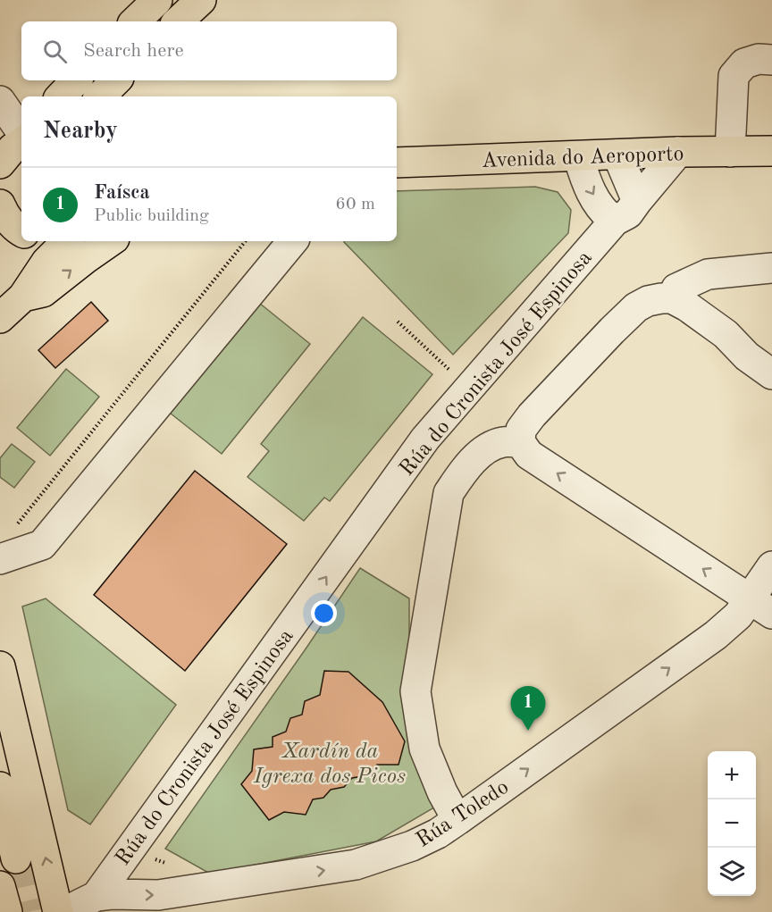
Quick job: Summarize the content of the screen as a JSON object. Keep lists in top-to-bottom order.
{
  "streets": {
    "main road": ["Avenida do Aeroporto"],
    "street": ["Rúa do Cronista José Espinosa", "Rúa Toledo"]
  },
  "crossings": [
    ["Avenida do Aeroporto", "Rúa do Cronista José Espinosa"],
    ["Rúa do Cronista José Espinosa", "Rúa Toledo"]
  ],
  "one_way": ["Rúa Toledo"],
  "parks": ["Xardín da Igrexa dos Picos"],
  "page": {
    "search": "Search here",
    "heading": "Nearby",
    "list": [
      {
        "mark": "1",
        "name": "Faísca",
        "note": "Public building",
        "value": "60 m"
      }
    ],
    "pins": "1",
    "map_buttons": ["+", "−"]
  }
}
